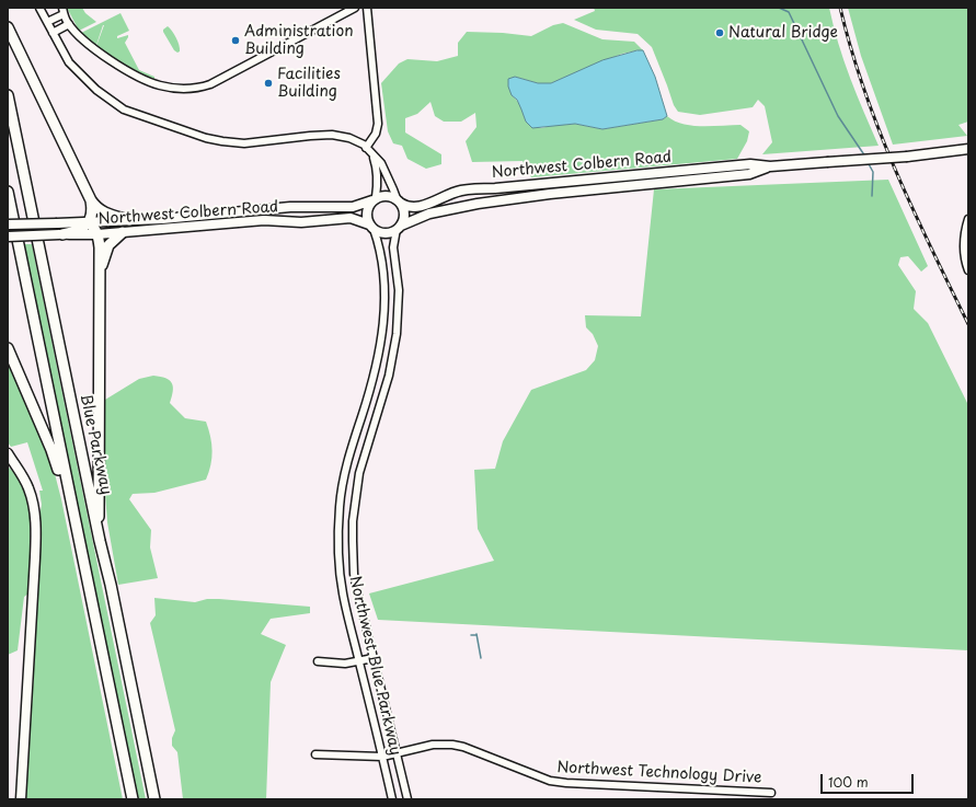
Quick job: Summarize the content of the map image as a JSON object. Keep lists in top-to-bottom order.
{
  "streets": {
    "highway": ["Blue Parkway"],
    "main road": ["Northwest Colbern Road"],
    "street": ["Northwest Blue Parkway", "Northwest Technology Drive"]
  },
  "crossings": [
    ["Northwest Colbern Road", "Northwest Blue Parkway"],
    ["Northwest Blue Parkway", "Northwest Technology Drive"]
  ],
  "places": ["Natural Bridge", "Administration Building", "Facilities Building"],
  "scale_bar": "100 m"
}
